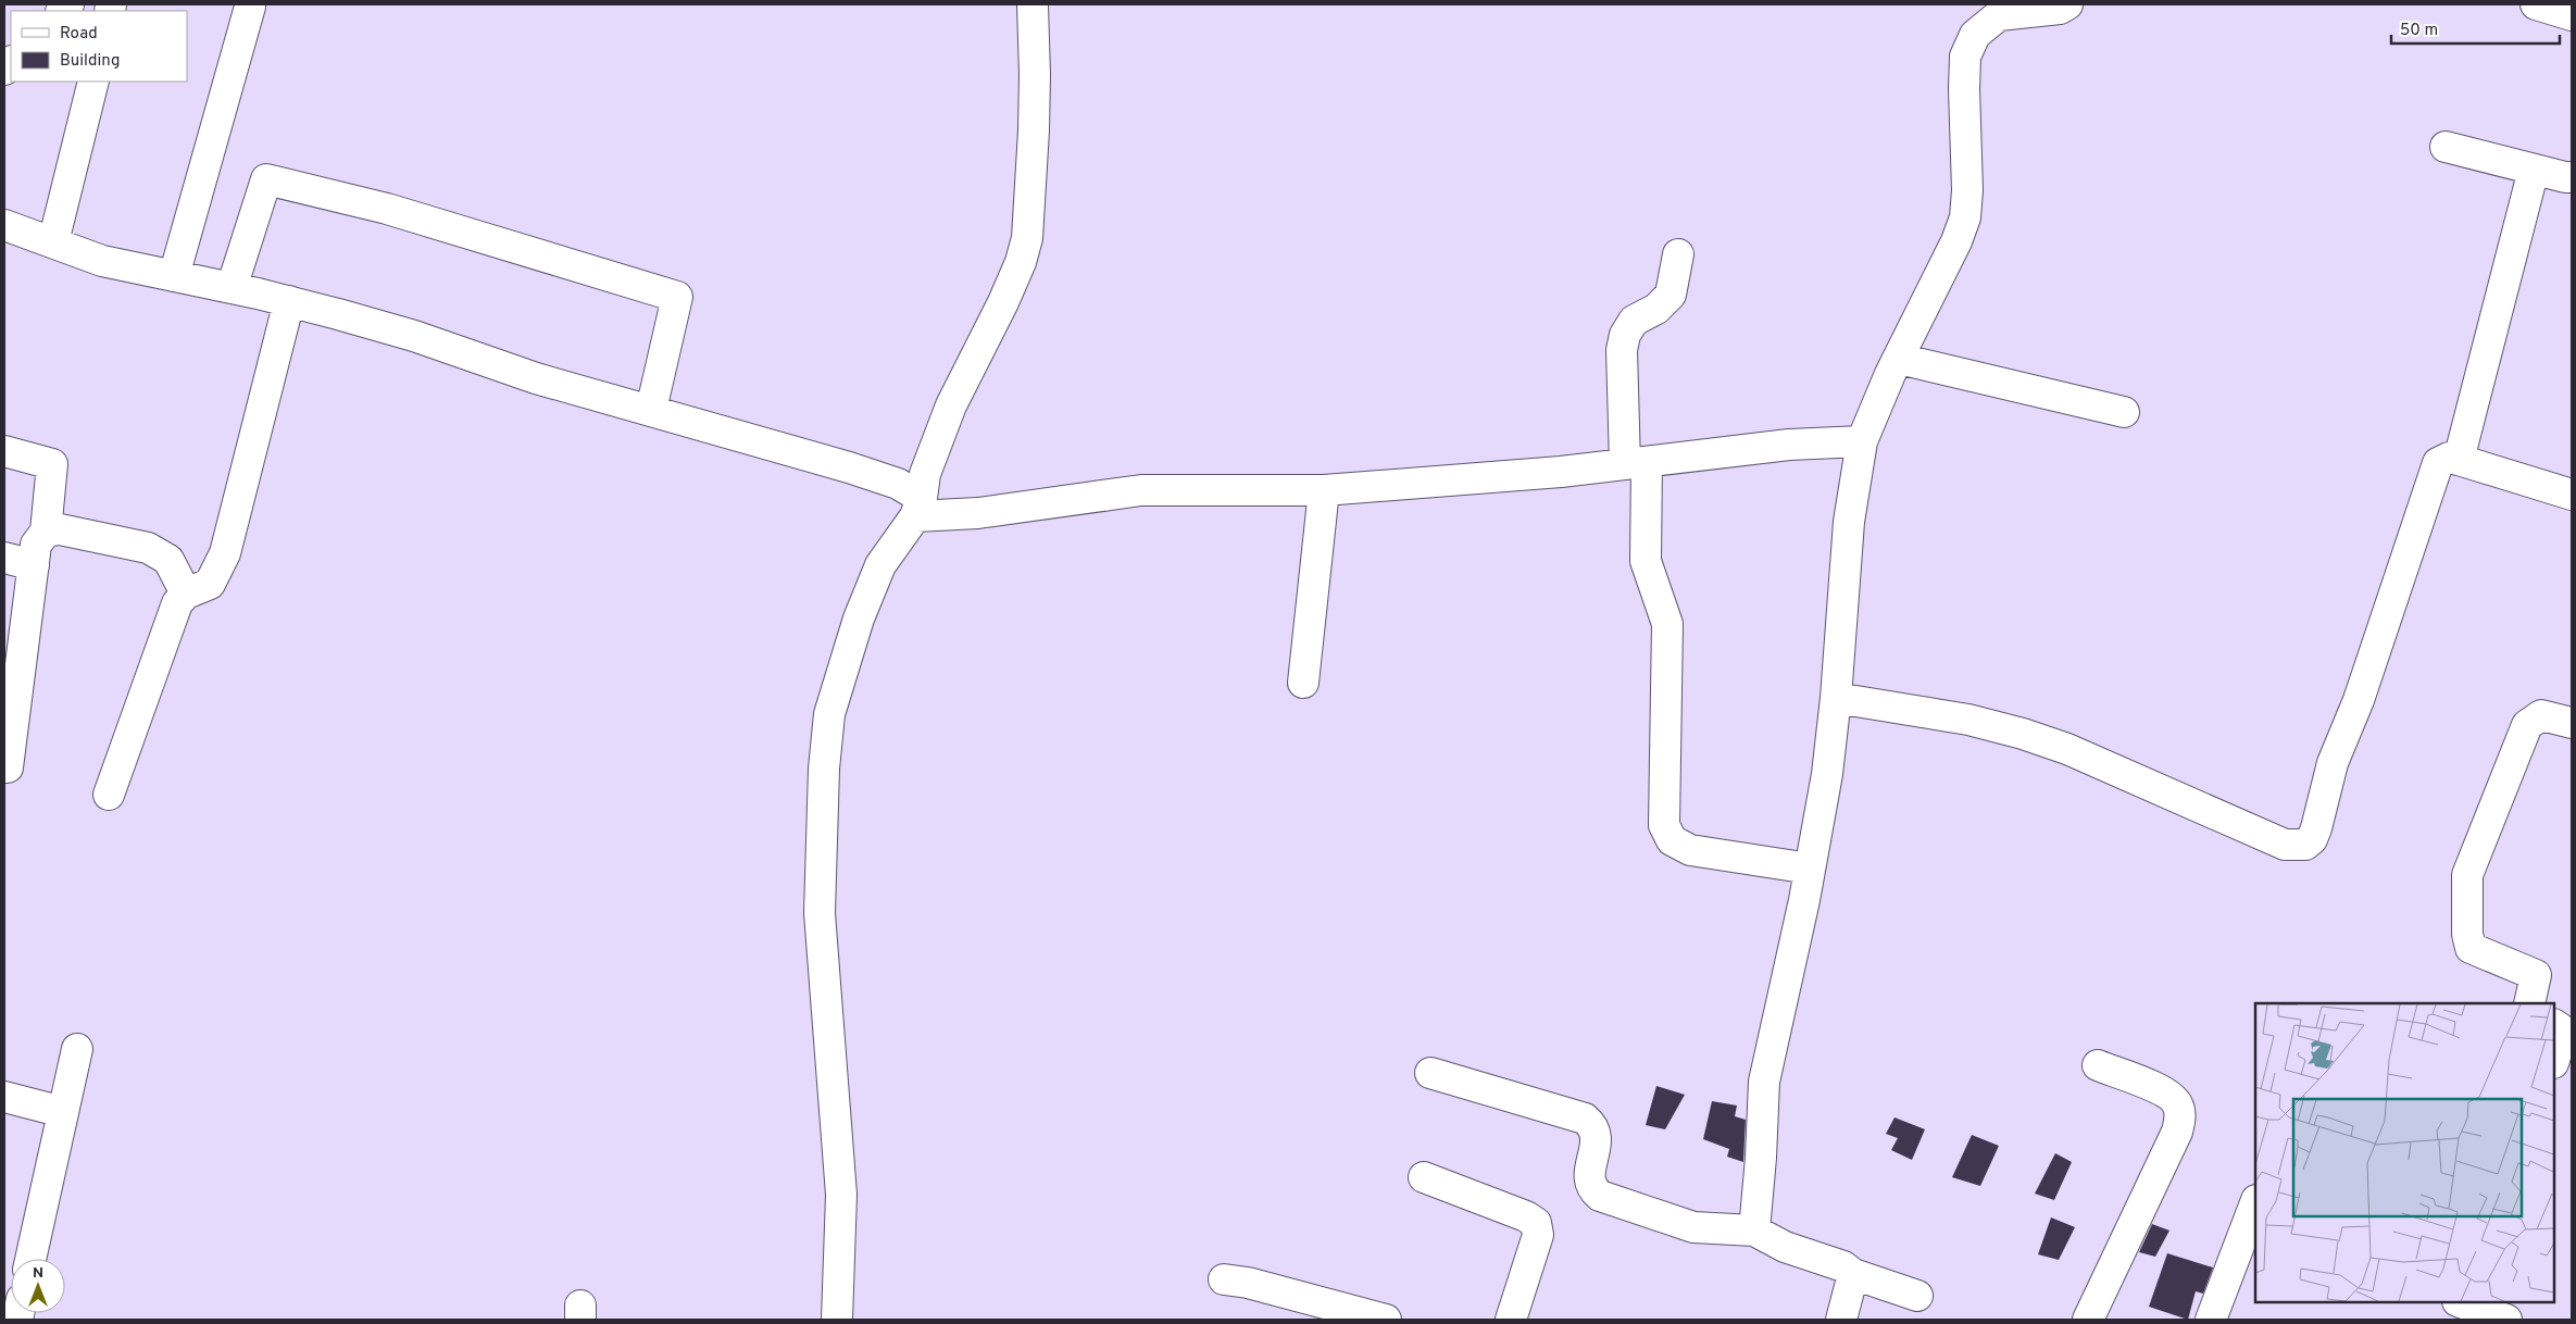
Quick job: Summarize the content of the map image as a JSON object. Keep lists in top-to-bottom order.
{
  "legend": ["Road", "Building"],
  "scale_bar": "50 m",
  "north": "top"
}
